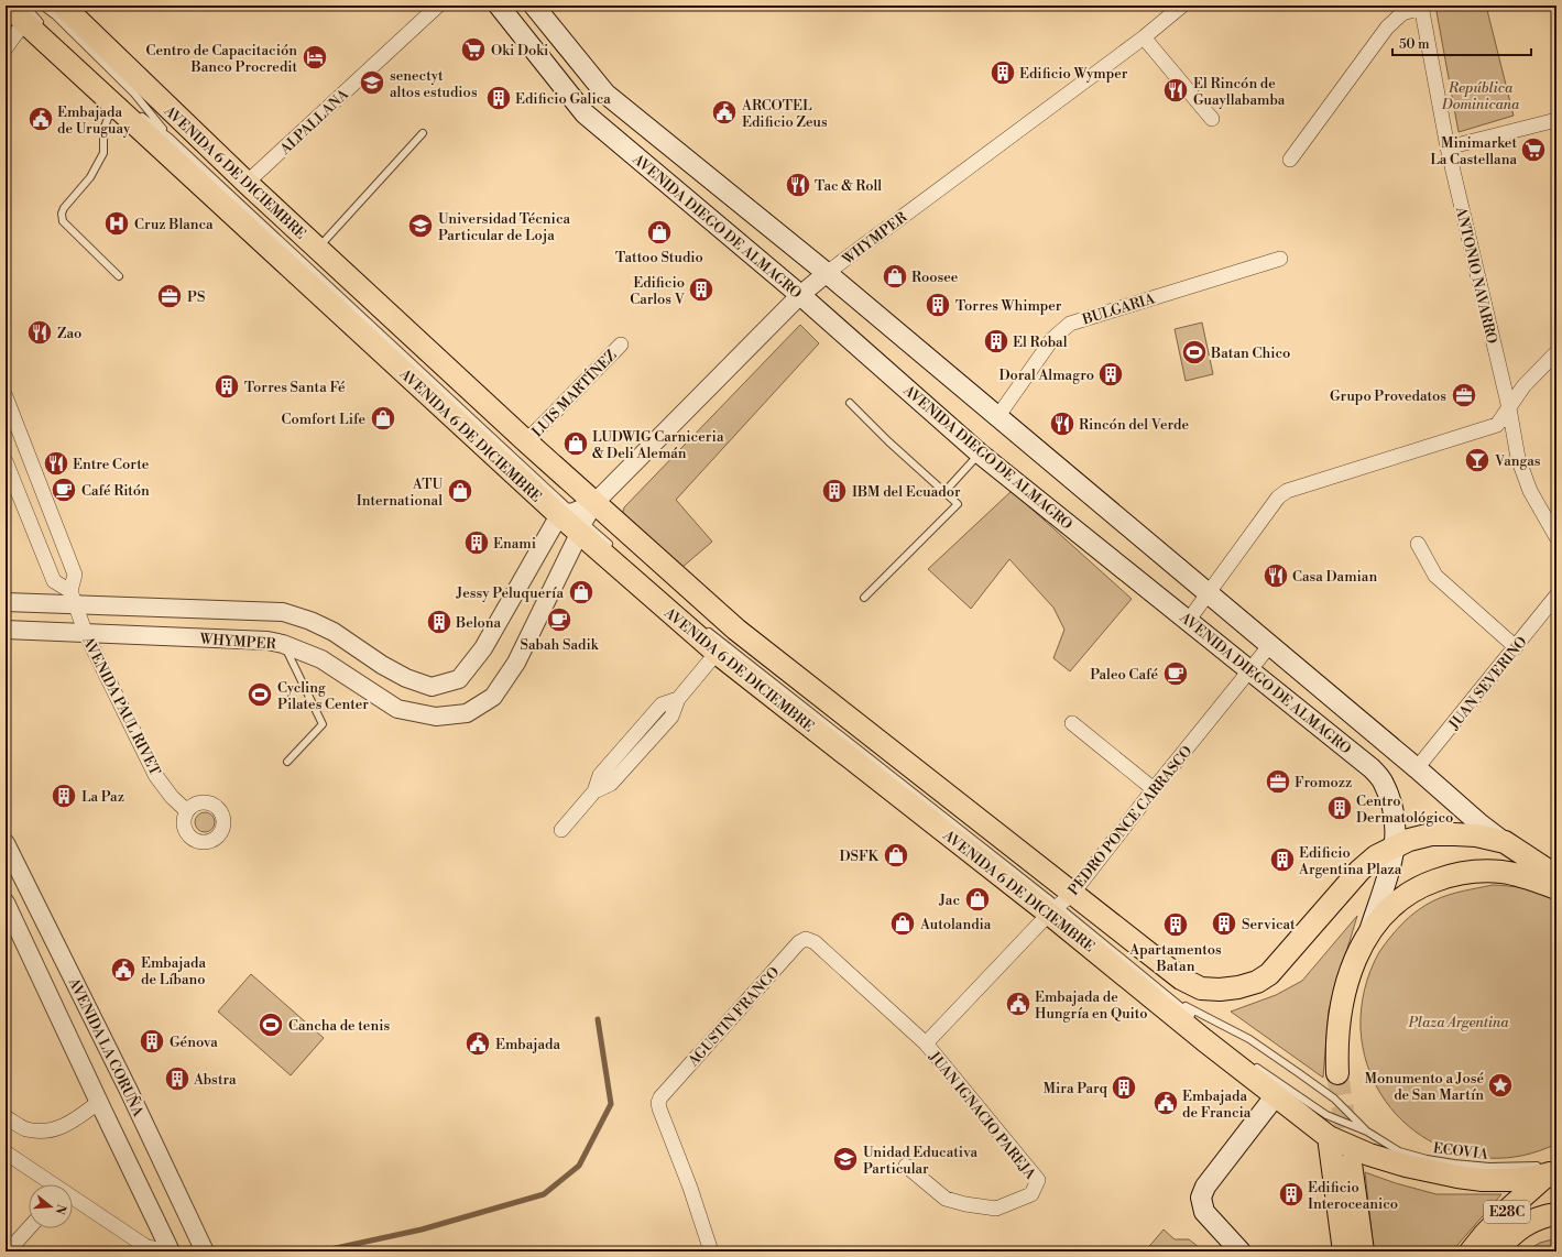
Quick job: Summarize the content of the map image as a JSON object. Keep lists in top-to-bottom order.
{
  "streets": {
    "main road": ["AVENIDA 6 DE DICIEMBRE", "AVENIDA DIEGO DE ALMAGRO", "E28C"],
    "street": [
      "ALPALLANA",
      "WHYMPER",
      "ANTONIO NAVARRO",
      "BULGARIA",
      "LUIS MARTÍNEZ",
      "JUAN SEVERINO",
      "AVENIDA PAUL RIVET",
      "PEDRO PONCE CARRASCO",
      "AGUSTIN FRANCO",
      "AVENIDA LA CORUÑA",
      "JUAN IGNACIO PAREJA"
    ],
    "lane": ["ECOVIA"]
  },
  "crossings": [
    ["ALPALLANA", "AVENIDA 6 DE DICIEMBRE"],
    ["AVENIDA 6 DE DICIEMBRE", "AVENIDA DIEGO DE ALMAGRO"],
    ["AVENIDA 6 DE DICIEMBRE", "WHYMPER"],
    ["AVENIDA 6 DE DICIEMBRE", "LUIS MARTÍNEZ"],
    ["AVENIDA 6 DE DICIEMBRE", "PEDRO PONCE CARRASCO"],
    ["AVENIDA 6 DE DICIEMBRE", "ECOVIA"],
    ["AVENIDA 6 DE DICIEMBRE", "E28C"],
    ["AVENIDA DIEGO DE ALMAGRO", "WHYMPER"],
    ["AVENIDA DIEGO DE ALMAGRO", "BULGARIA"],
    ["AVENIDA DIEGO DE ALMAGRO", "JUAN SEVERINO"],
    ["AVENIDA DIEGO DE ALMAGRO", "PEDRO PONCE CARRASCO"],
    ["WHYMPER", "AVENIDA PAUL RIVET"],
    ["PEDRO PONCE CARRASCO", "JUAN IGNACIO PAREJA"],
    ["AGUSTIN FRANCO", "JUAN IGNACIO PAREJA"],
    ["ECOVIA", "E28C"]
  ],
  "parks": ["República Dominicana", "Plaza Argentina"],
  "places": {
    "supermarket": ["Oki Doki", "Minimarket La Castellana"],
    "hotel": ["Centro de Capacitación Banco Procredit"],
    "building": [
      "Edificio Wymper",
      "Edificio Galica",
      "Edificio Carlos V",
      "Torres Whimper",
      "El Robal",
      "Doral Almagro",
      "Torres Santa Fé",
      "IBM del Ecuador",
      "Enami",
      "Belona",
      "La Paz",
      "Centro Dermatológico",
      "Edificio Argentina Plaza",
      "Servicat",
      "Apartamentos Batan",
      "Génova",
      "Abstra",
      "Mira Parq",
      "Edificio Interoceanico"
    ],
    "school or university": ["senectyt altos estudios", "Universidad Técnica Particular de Loja", "Unidad Educativa Particular"],
    "restaurant": [
      "El Rincón de Guayllabamba",
      "Tac & Roll",
      "Zao",
      "Rincón del Verde",
      "Entre Corte",
      "Casa Damian"
    ],
    "public building": [
      "ARCOTEL Edificio Zeus",
      "Embajada de Uruguay",
      "Embajada de Líbano",
      "Embajada de Hungría en Quito",
      "Embajada",
      "Embajada de Francia"
    ],
    "hospital": ["Cruz Blanca"],
    "shop": [
      "Tattoo Studio",
      "Roosee",
      "Comfort Life",
      "LUDWIG Carniceria & Deli Alemán",
      "ATU International",
      "Jessy Peluquería",
      "DSFK",
      "Jac",
      "Autolandia"
    ],
    "office": ["PS", "Grupo Provedatos", "Fromozz"],
    "sports": ["Batan Chico", "Cycling Pilates Center", "Cancha de tenis"],
    "bar": ["Vangas"],
    "cafe": ["Café Ritón", "Sabah Sadik", "Paleo Café"],
    "place": ["Monumento a José de San Martín"]
  },
  "scale_bar": "50 m",
  "north": "right"
}
